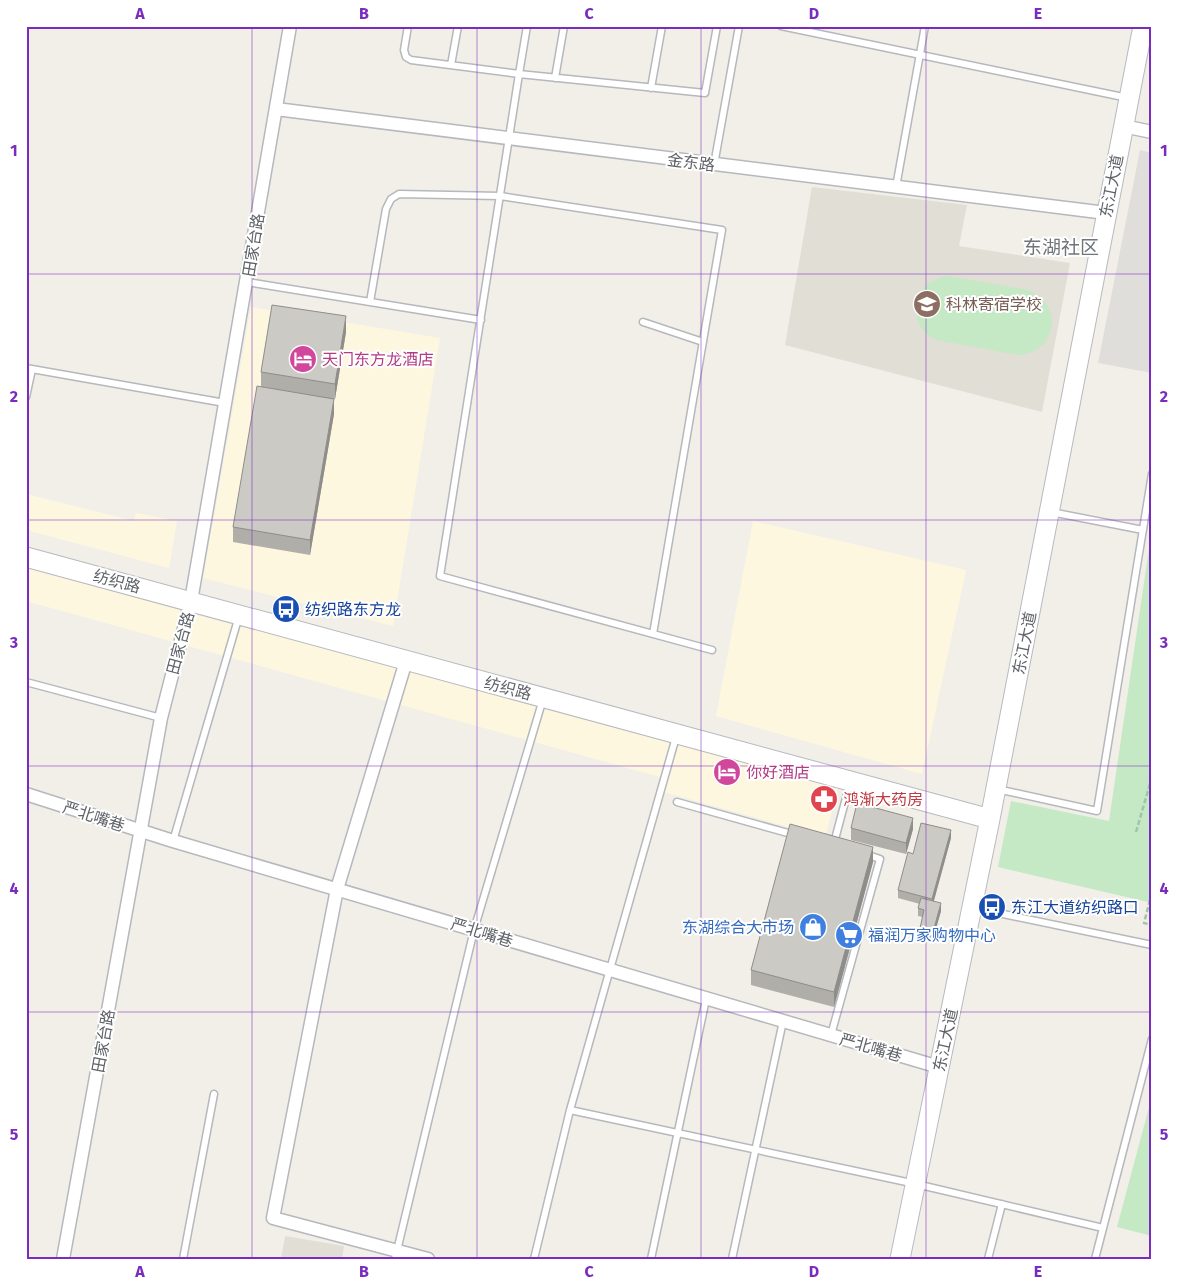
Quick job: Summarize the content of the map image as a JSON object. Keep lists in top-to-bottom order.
{
  "streets": {
    "street": [
      "金东路",
      "东江大道",
      "田家台路",
      "纺织路",
      "严北嘴巷"
    ]
  },
  "crossings": [
    ["金东路", "东江大道"],
    ["金东路", "田家台路"],
    ["东江大道", "纺织路"],
    ["东江大道", "严北嘴巷"],
    ["田家台路", "纺织路"],
    ["田家台路", "严北嘴巷"]
  ],
  "districts": ["东湖社区"],
  "places": {
    "school or university": ["科林寄宿学校"],
    "hotel": ["天门东方龙酒店", "你好酒店"],
    "bus stop": ["纺织路东方龙", "东江大道纺织路口"],
    "pharmacy": ["鸿渐大药房"],
    "shop": ["东湖综合大市场"],
    "supermarket": ["福润万家购物中心"]
  },
  "grid": {
    "columns": [
      "A",
      "B",
      "C",
      "D",
      "E"
    ],
    "rows": [
      "1",
      "2",
      "3",
      "4",
      "5"
    ]
  }
}
